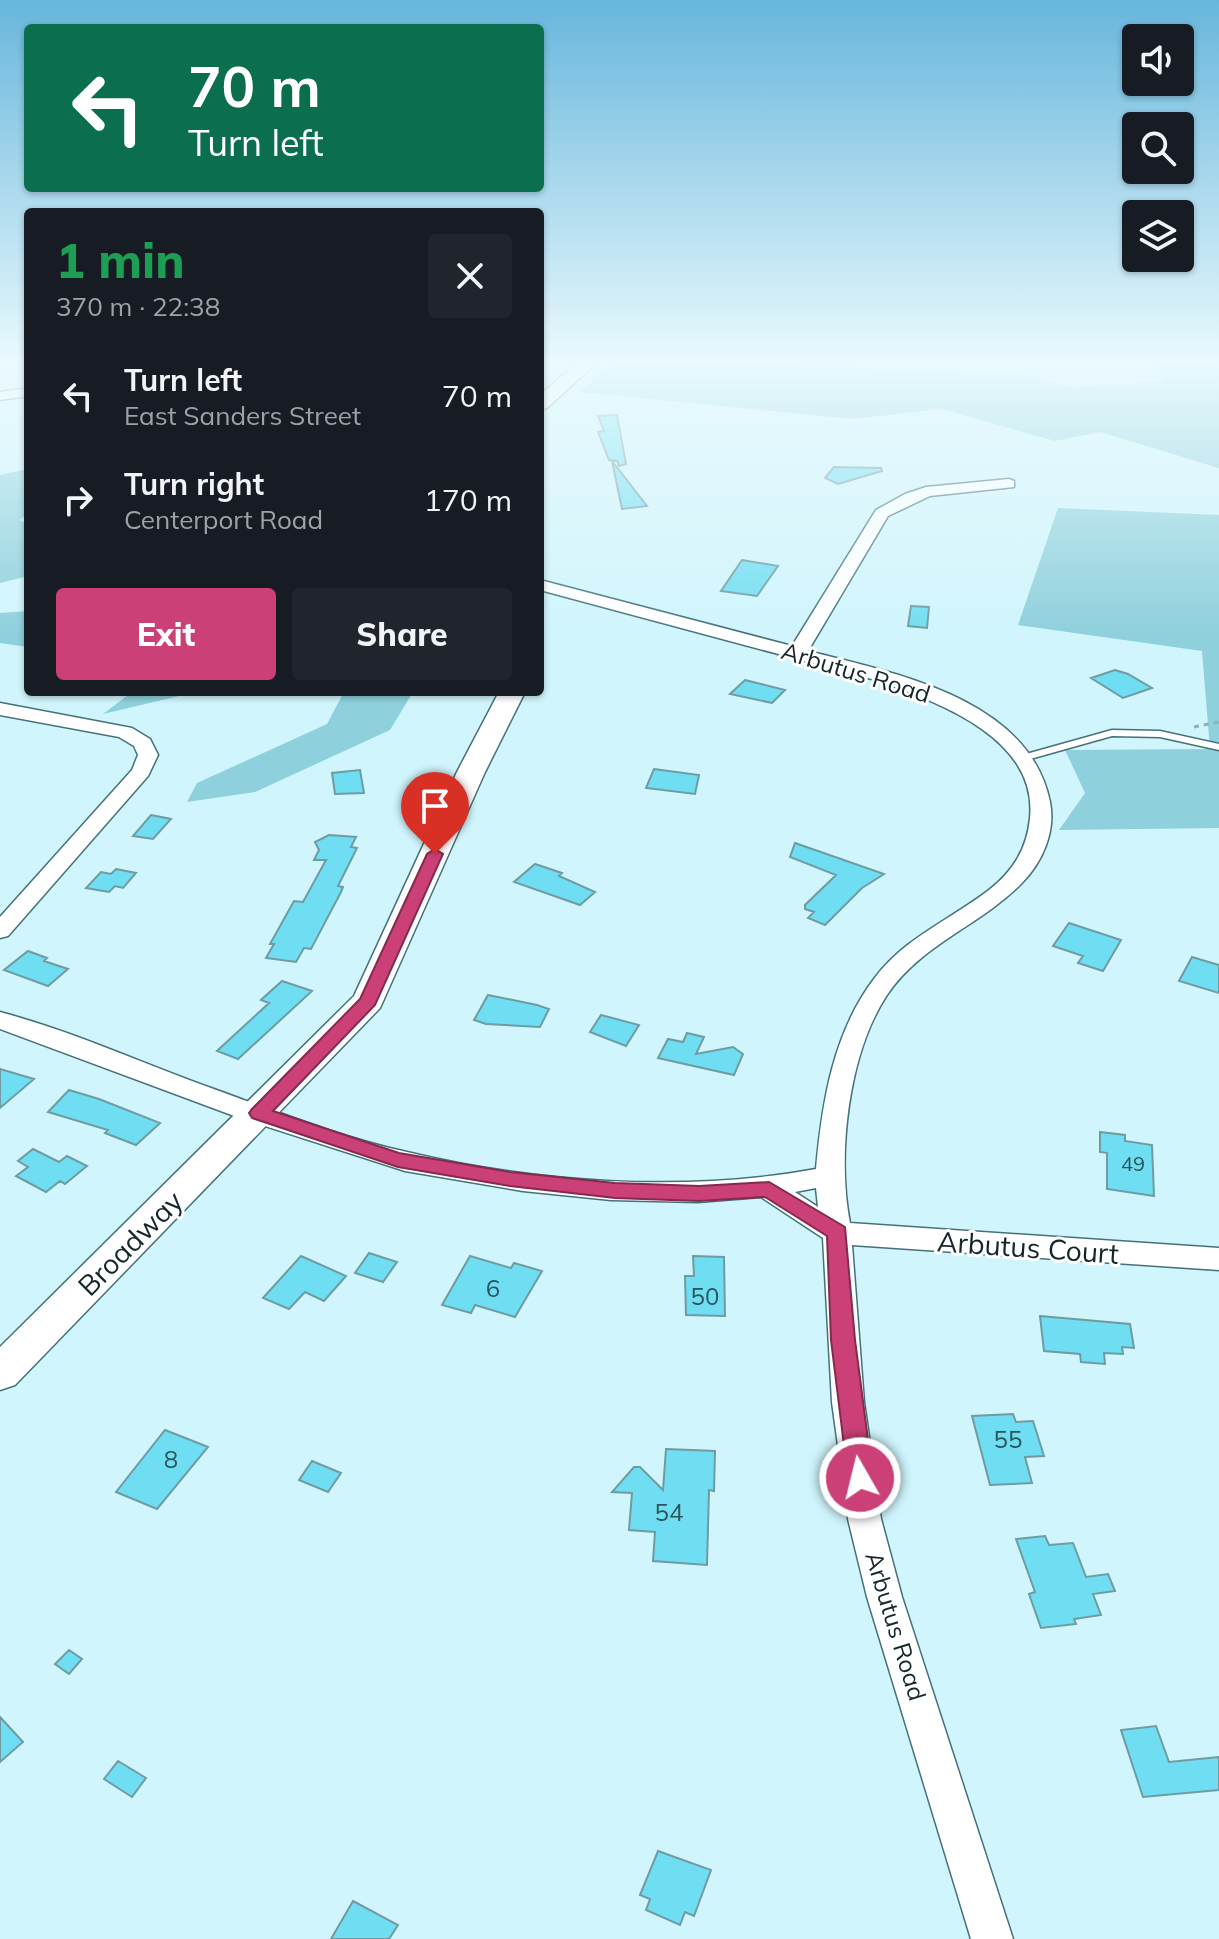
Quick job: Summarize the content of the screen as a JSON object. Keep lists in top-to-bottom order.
{
  "streets": {
    "main road": ["Broadway"],
    "street": ["Arbutus Road", "Arbutus Court"]
  },
  "crossings": [
    ["Arbutus Road", "Arbutus Court"]
  ],
  "house_numbers": [
    "49",
    "6",
    "50",
    "55",
    "8",
    "54"
  ],
  "page": {
    "turn": ["70 m", "Turn left"],
    "heading": ["1 min", "370 m · 22:38"],
    "list": [
      {
        "name": "Turn left",
        "note": "East Sanders Street",
        "value": "70 m"
      },
      {
        "name": "Turn right",
        "note": "Centerport Road",
        "value": "170 m"
      }
    ],
    "buttons": ["Exit", "Share"]
  }
}
